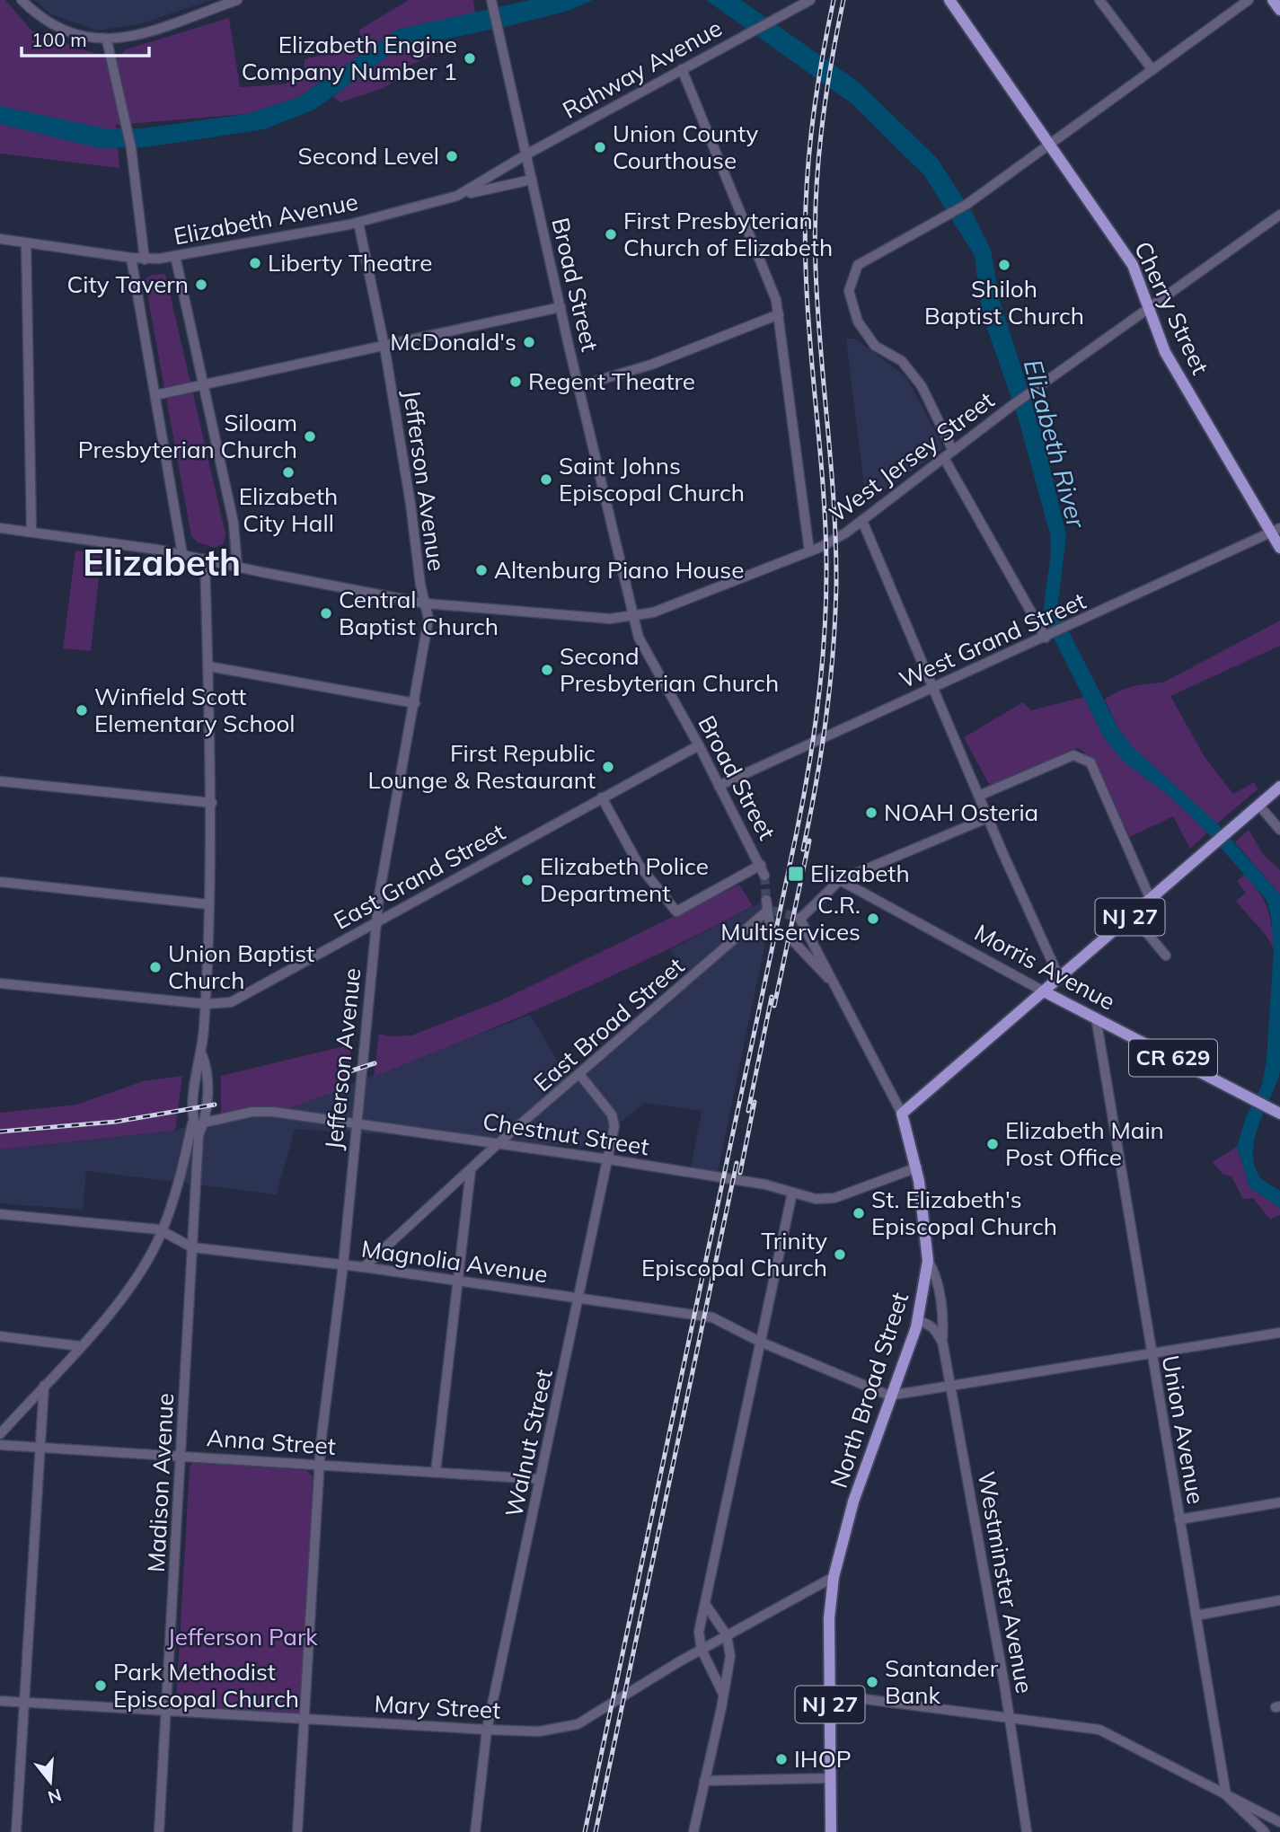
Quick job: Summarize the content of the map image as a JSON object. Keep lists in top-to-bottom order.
{
  "streets": {
    "main road": [
      "Cherry Street",
      "NJ 27",
      "Morris Avenue",
      "CR 629",
      "North Broad Street"
    ],
    "street": [
      "Rahway Avenue",
      "Elizabeth Avenue",
      "Broad Street",
      "West Jersey Street",
      "Jefferson Avenue",
      "West Grand Street",
      "East Grand Street",
      "East Broad Street",
      "Chestnut Street",
      "Magnolia Avenue",
      "Union Avenue",
      "Anna Street",
      "Walnut Street",
      "Madison Avenue",
      "Westminster Avenue",
      "Mary Street"
    ]
  },
  "crossings": [
    ["Rahway Avenue", "Elizabeth Avenue"],
    ["Rahway Avenue", "Broad Street"],
    ["Elizabeth Avenue", "Broad Street"],
    ["Elizabeth Avenue", "Jefferson Avenue"],
    ["Broad Street", "West Jersey Street"],
    ["Broad Street", "West Grand Street"],
    ["Broad Street", "East Grand Street"],
    ["Cherry Street", "West Jersey Street"],
    ["Cherry Street", "West Grand Street"],
    ["West Jersey Street", "Jefferson Avenue"],
    ["West Jersey Street", "Madison Avenue"],
    ["Jefferson Avenue", "East Grand Street"],
    ["Jefferson Avenue", "Chestnut Street"],
    ["Jefferson Avenue", "Magnolia Avenue"],
    ["Jefferson Avenue", "Anna Street"],
    ["Jefferson Avenue", "Mary Street"],
    ["East Grand Street", "Madison Avenue"],
    ["NJ 27", "Morris Avenue"],
    ["NJ 27", "North Broad Street"],
    ["Morris Avenue", "North Broad Street"],
    ["Morris Avenue", "Union Avenue"],
    ["East Broad Street", "Chestnut Street"],
    ["East Broad Street", "Magnolia Avenue"],
    ["East Broad Street", "Walnut Street"],
    ["Chestnut Street", "North Broad Street"],
    ["Chestnut Street", "Walnut Street"],
    ["Chestnut Street", "Madison Avenue"],
    ["Magnolia Avenue", "North Broad Street"],
    ["Magnolia Avenue", "Walnut Street"],
    ["Magnolia Avenue", "Madison Avenue"],
    ["North Broad Street", "Westminster Avenue"],
    ["North Broad Street", "Mary Street"],
    ["Anna Street", "Walnut Street"],
    ["Anna Street", "Madison Avenue"],
    ["Walnut Street", "Mary Street"],
    ["Madison Avenue", "Mary Street"]
  ],
  "districts": ["Elizabeth"],
  "water": ["Elizabeth River"],
  "parks": ["Jefferson Park"],
  "places": {
    "other": [
      "Elizabeth Engine Company Number 1",
      "Union County Courthouse",
      "Second Level",
      "First Presbyterian Church of Elizabeth",
      "Liberty Theatre",
      "Shiloh Baptist Church",
      "City Tavern",
      "McDonald's",
      "Regent Theatre",
      "Siloam Presbyterian Church",
      "Elizabeth City Hall",
      "Saint Johns Episcopal Church",
      "Altenburg Piano House",
      "Central Baptist Church",
      "Second Presbyterian Church",
      "Winfield Scott Elementary School",
      "First Republic Lounge & Restaurant",
      "NOAH Osteria",
      "Elizabeth Police Department",
      "C.R. Multiservices",
      "Union Baptist Church",
      "Elizabeth Main Post Office",
      "St. Elizabeth's Episcopal Church",
      "Trinity Episcopal Church",
      "Santander Bank",
      "Park Methodist Episcopal Church",
      "IHOP"
    ],
    "transit": ["Elizabeth"]
  },
  "scale_bar": "100 m",
  "north": "bottom"
}
